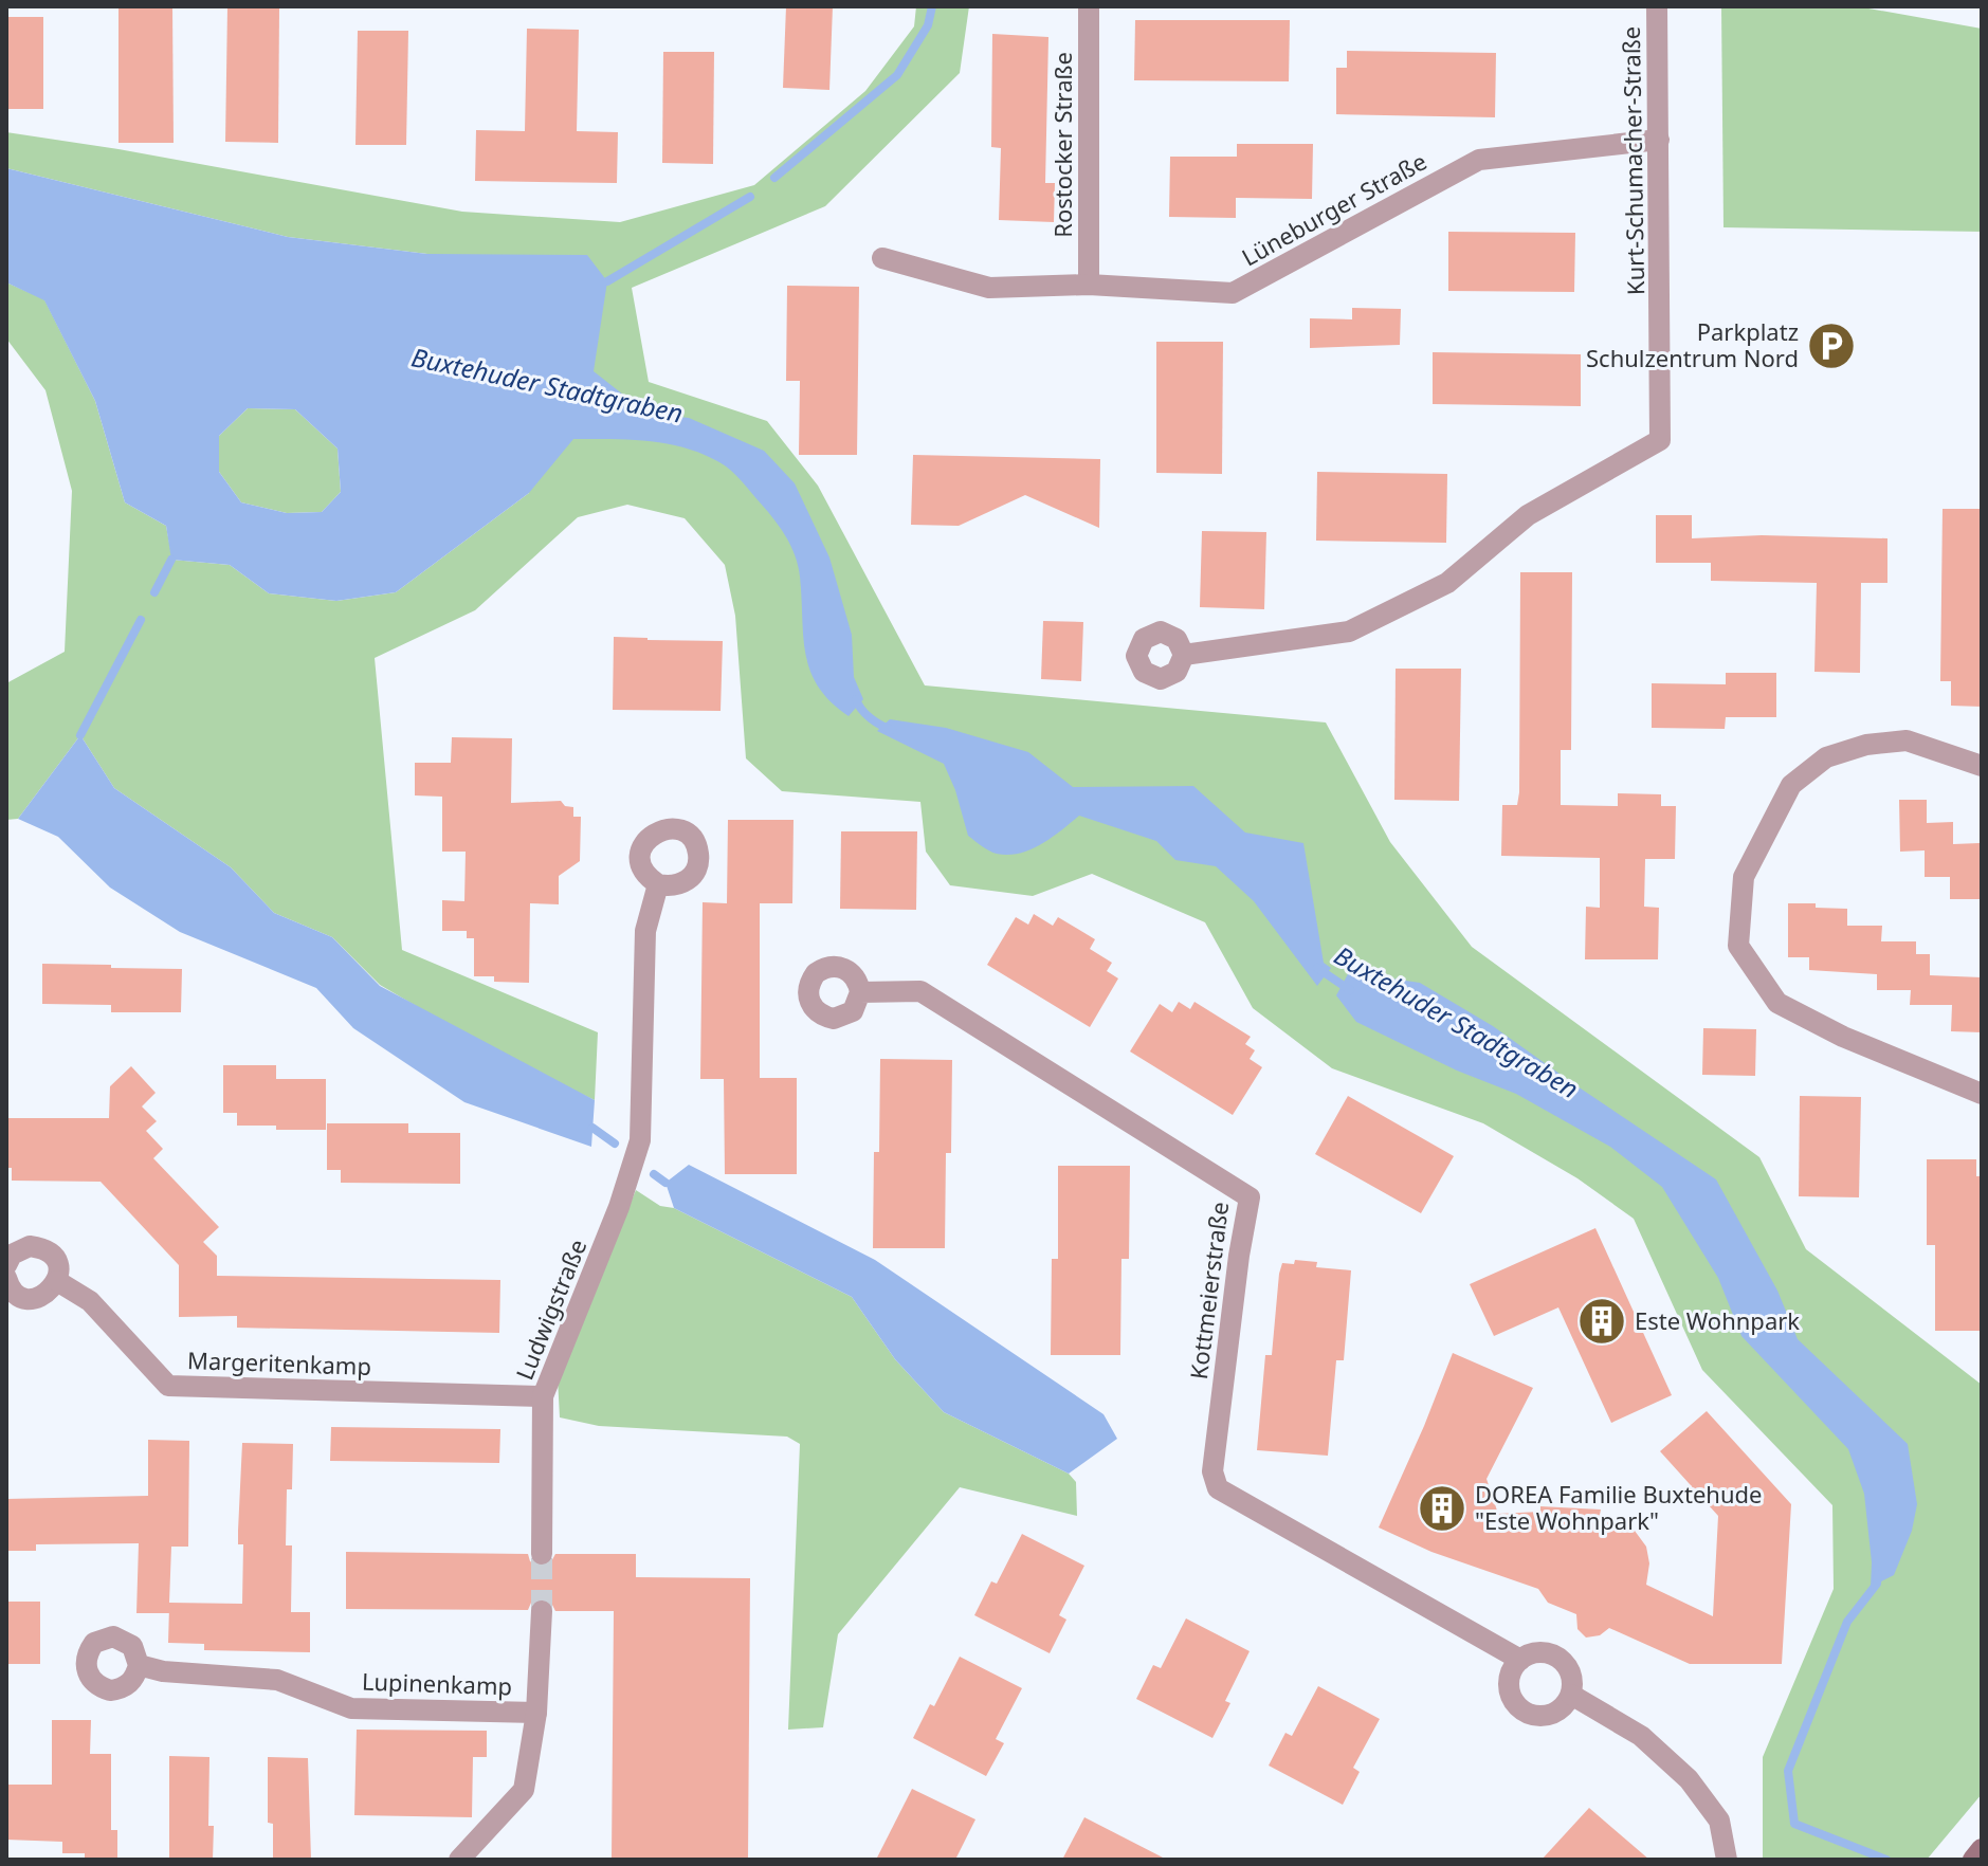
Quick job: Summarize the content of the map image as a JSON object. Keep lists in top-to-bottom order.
{
  "streets": {
    "street": [
      "Rostocker Straße",
      "Kurt-Schumacher-Straße",
      "Lüneburger Straße",
      "Kottmeierstraße",
      "Ludwigstraße",
      "Margeritenkamp",
      "Lupinenkamp"
    ]
  },
  "crossings": [
    ["Rostocker Straße", "Lüneburger Straße"],
    ["Kurt-Schumacher-Straße", "Lüneburger Straße"],
    ["Ludwigstraße", "Margeritenkamp"]
  ],
  "water": ["Buxtehuder Stadtgraben"],
  "places": {
    "parking": ["Parkplatz Schulzentrum Nord"],
    "building": ["Este Wohnpark", "DOREA Familie Buxtehude \"Este Wohnpark\""]
  }
}
